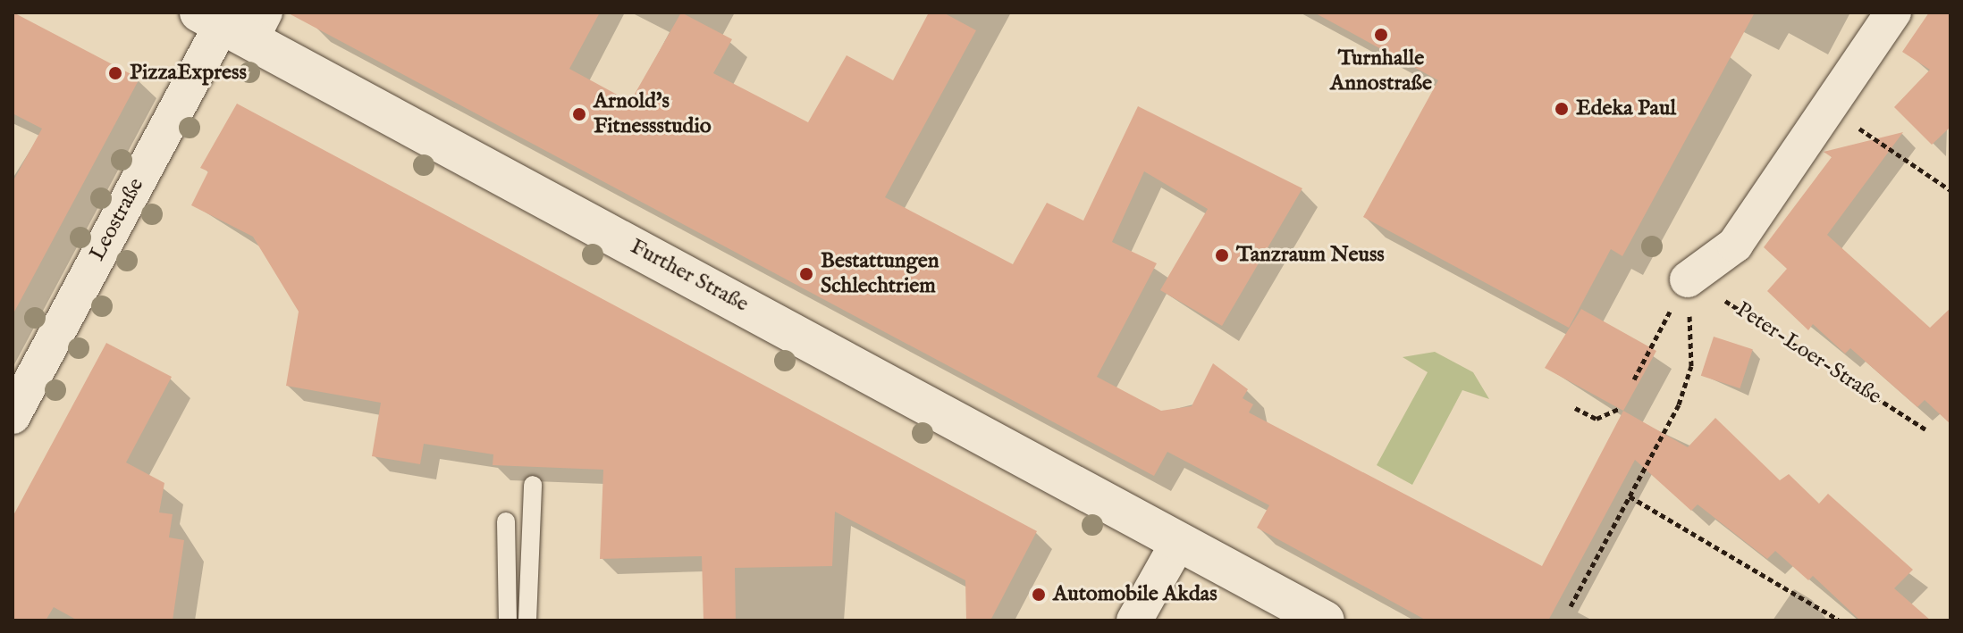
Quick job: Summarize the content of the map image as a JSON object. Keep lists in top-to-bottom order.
{
  "streets": {
    "main road": ["Further Straße"],
    "street": ["Leostraße"],
    "path": ["Peter-Loer-Straße"]
  },
  "crossings": [
    ["Leostraße", "Further Straße"]
  ],
  "places": [
    "Turnhalle Annostraße",
    "PizzaExpress",
    "Edeka Paul",
    "Arnold's Fitnessstudio",
    "Tanzraum Neuss",
    "Bestattungen Schlechtriem",
    "Automobile Akdas"
  ]
}
